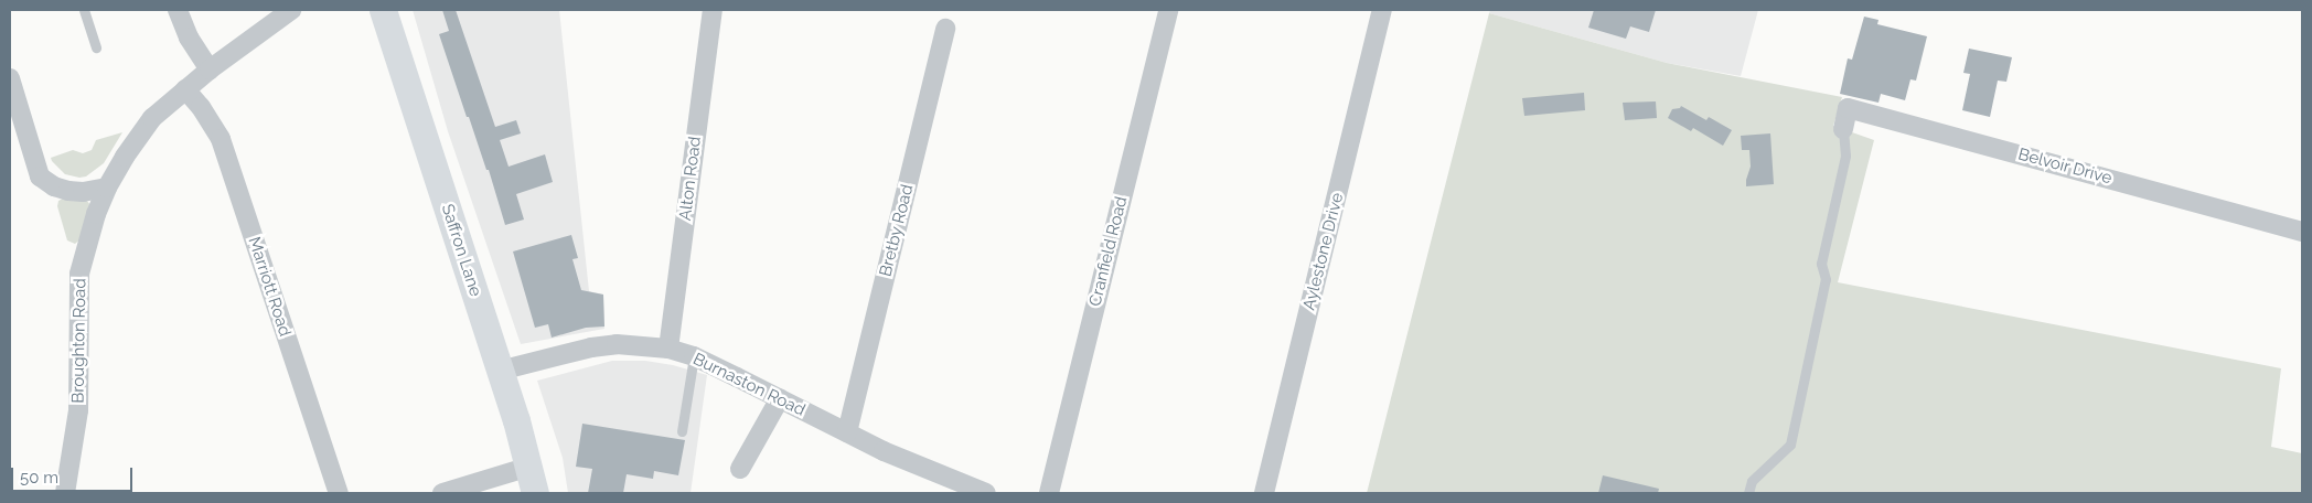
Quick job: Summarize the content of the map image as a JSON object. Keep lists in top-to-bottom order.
{
  "streets": {
    "main road": ["Saffron Lane"],
    "street": [
      "Belvoir Drive",
      "Alton Road",
      "Bretby Road",
      "Cranfield Road",
      "Aylestone Drive",
      "Marriott Road",
      "Broughton Road",
      "Burnaston Road"
    ]
  },
  "crossings": [
    ["Alton Road", "Burnaston Road"],
    ["Bretby Road", "Burnaston Road"],
    ["Saffron Lane", "Burnaston Road"],
    ["Marriott Road", "Broughton Road"]
  ],
  "scale_bar": "50 m"
}
